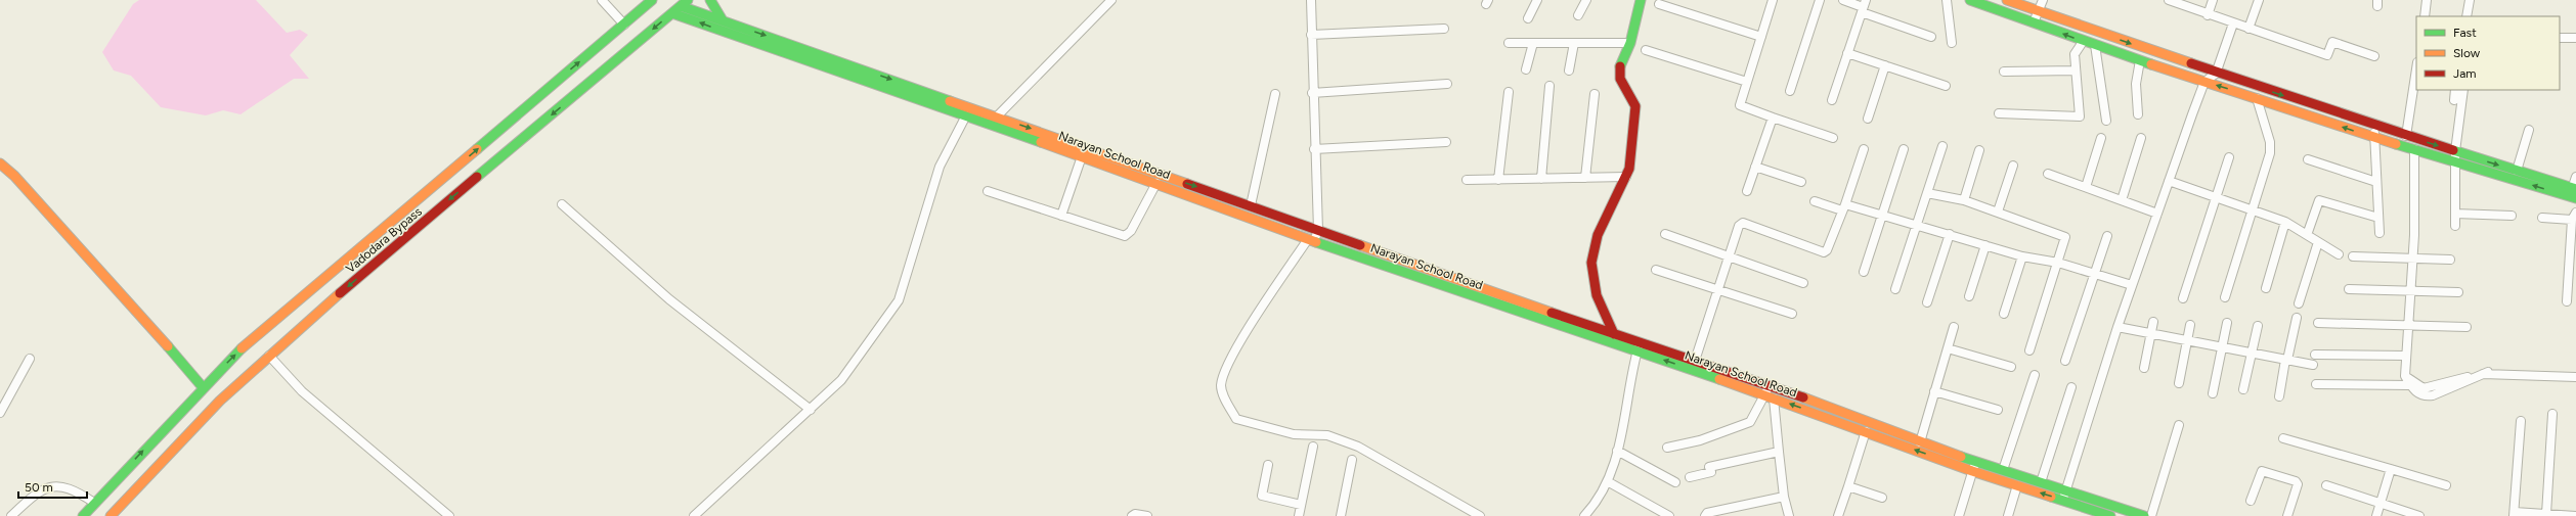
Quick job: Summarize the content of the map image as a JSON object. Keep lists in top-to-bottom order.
{
  "streets": {
    "main road": ["Narayan School Road", "Vadodara Bypass"]
  },
  "crossings": [
    ["Narayan School Road", "Vadodara Bypass"]
  ],
  "legend": ["Fast", "Slow", "Jam"],
  "scale_bar": "50 m"
}
